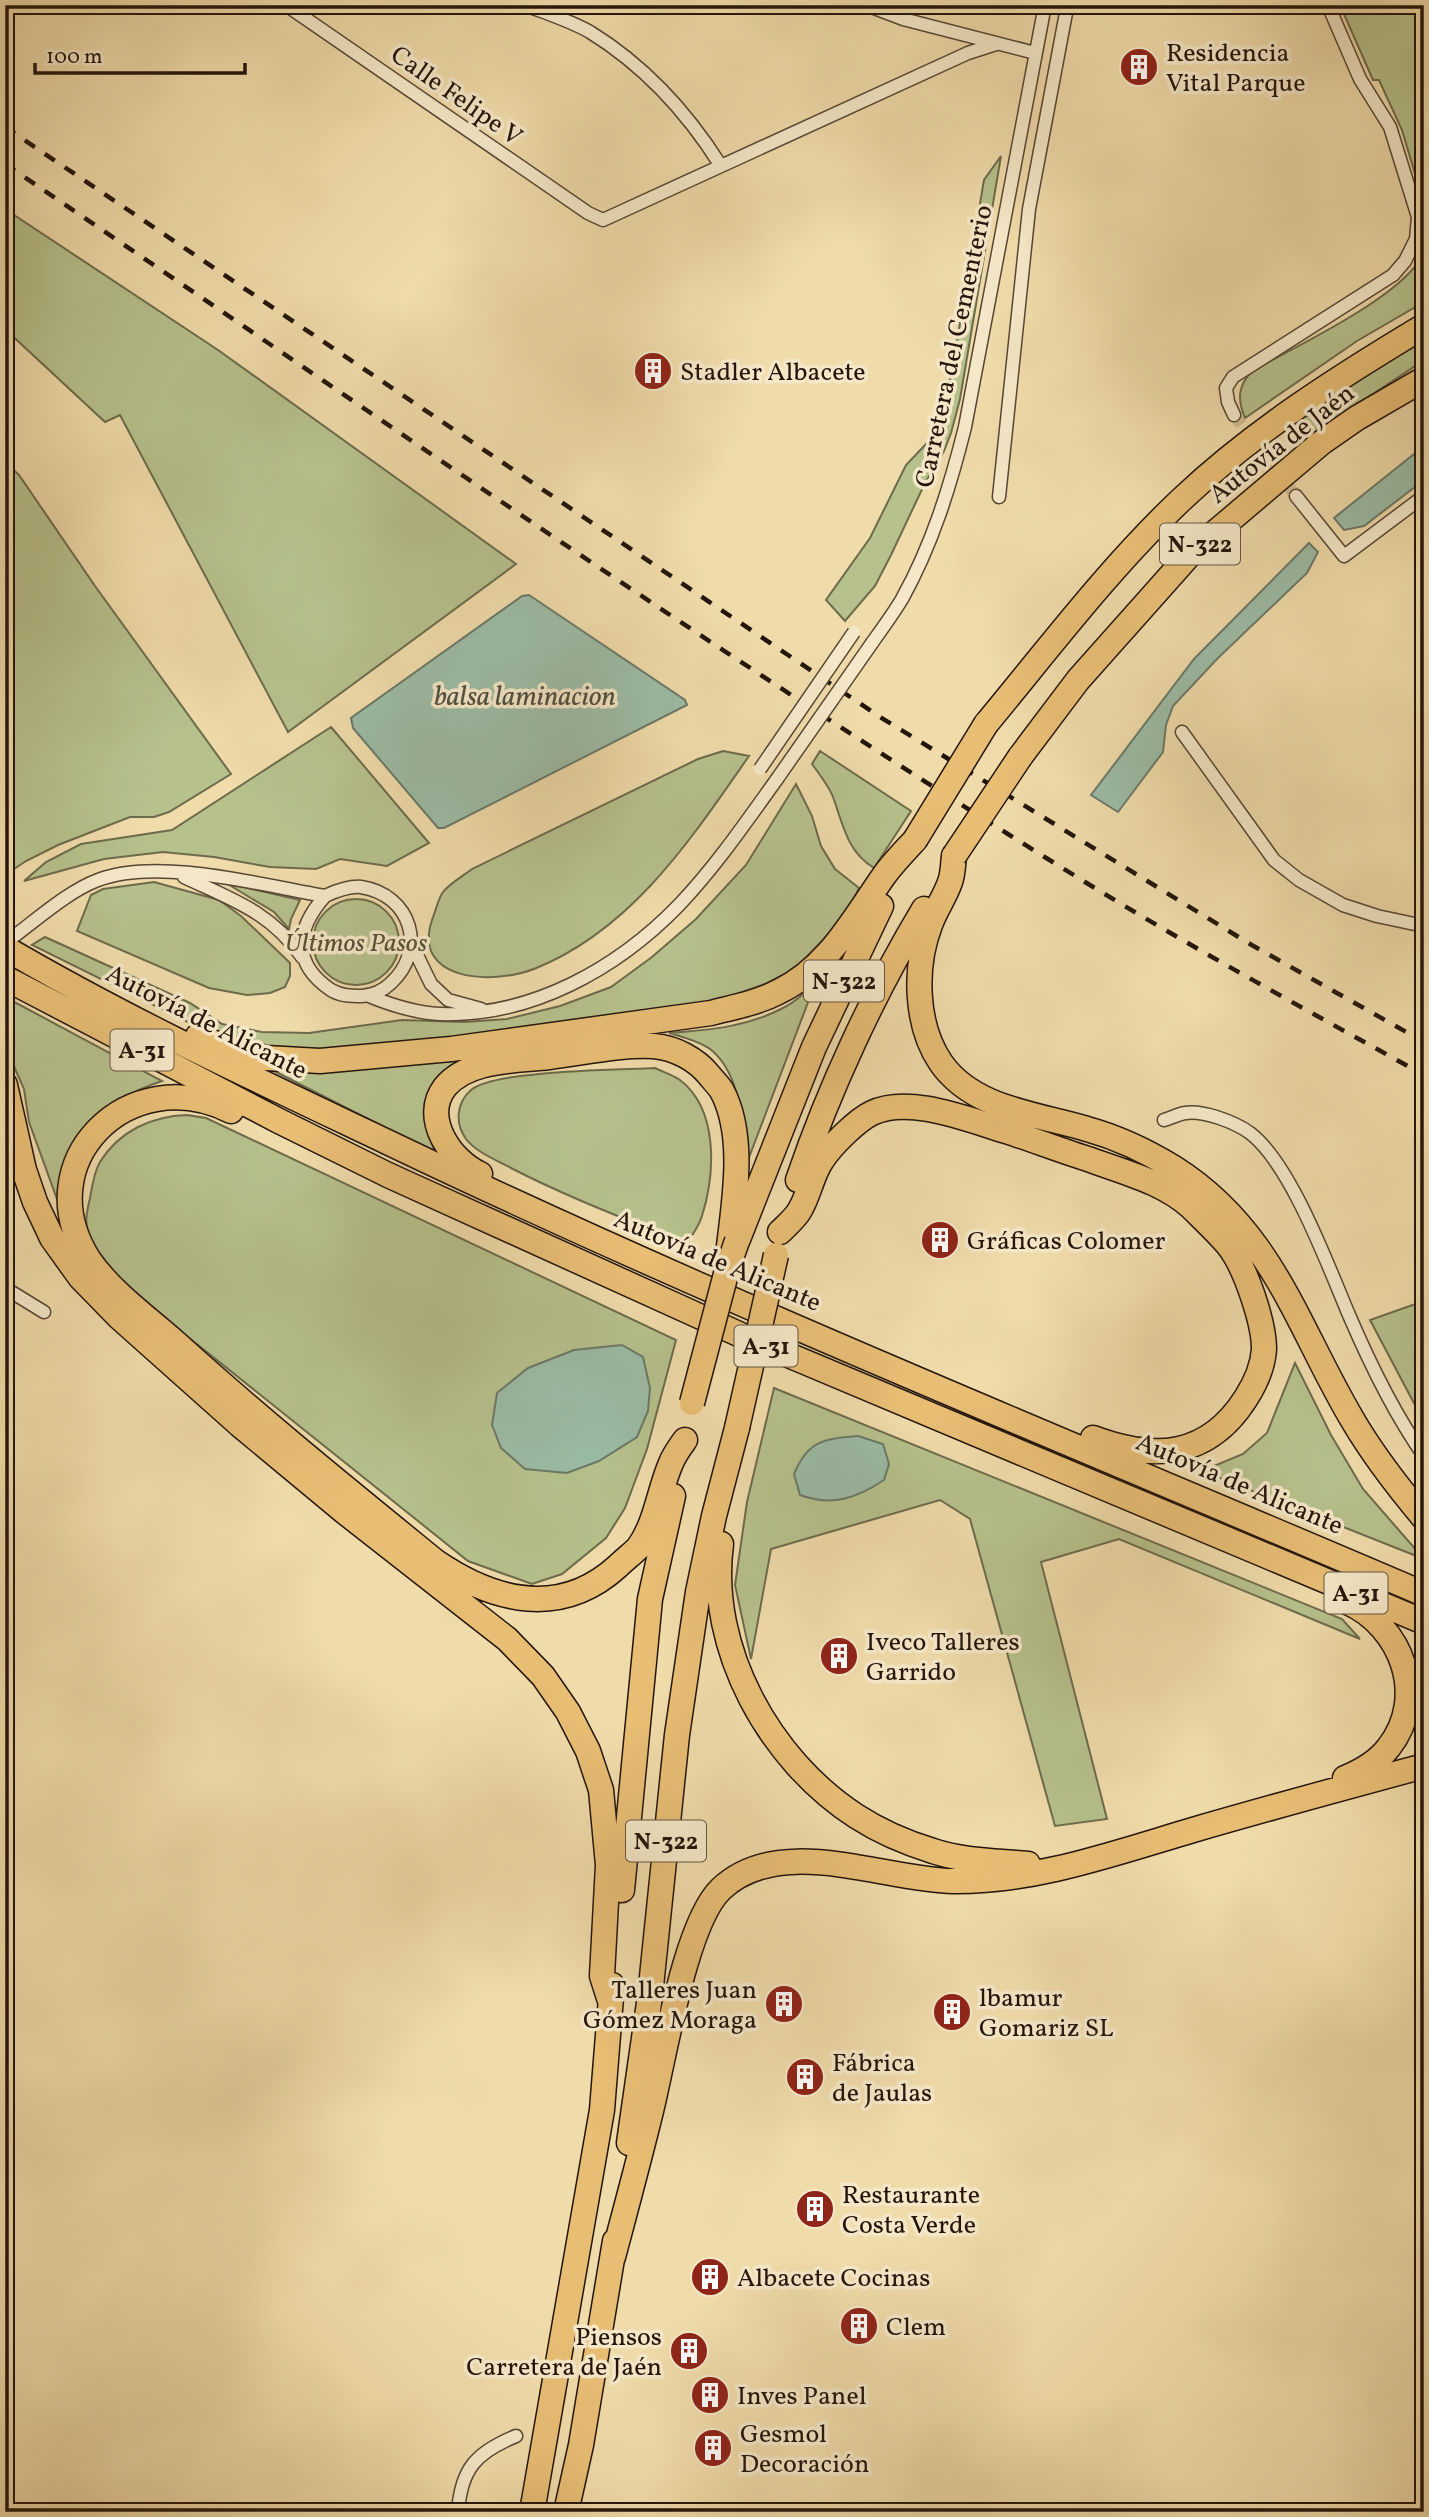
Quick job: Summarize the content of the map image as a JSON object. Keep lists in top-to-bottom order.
{
  "streets": {
    "highway": [
      "Autovía de Jaén",
      "N-322",
      "Autovía de Alicante",
      "A-31"
    ],
    "street": ["Calle Felipe V", "Carretera del Cementerio"]
  },
  "crossings": [
    ["Autovía de Jaén", "N-322"]
  ],
  "water": ["balsa laminacion"],
  "parks": ["Últimos Pasos"],
  "places": {
    "building": [
      "Residencia Vital Parque",
      "Stadler Albacete",
      "Gráficas Colomer",
      "Iveco Talleres Garrido",
      "Talleres Juan Gómez Moraga",
      "lbamur Gomariz SL",
      "Fábrica de Jaulas",
      "Restaurante Costa Verde",
      "Albacete Cocinas",
      "Clem",
      "Piensos Carretera de Jaén",
      "Inves Panel",
      "Gesmol Decoración"
    ]
  },
  "scale_bar": "100 m"
}
